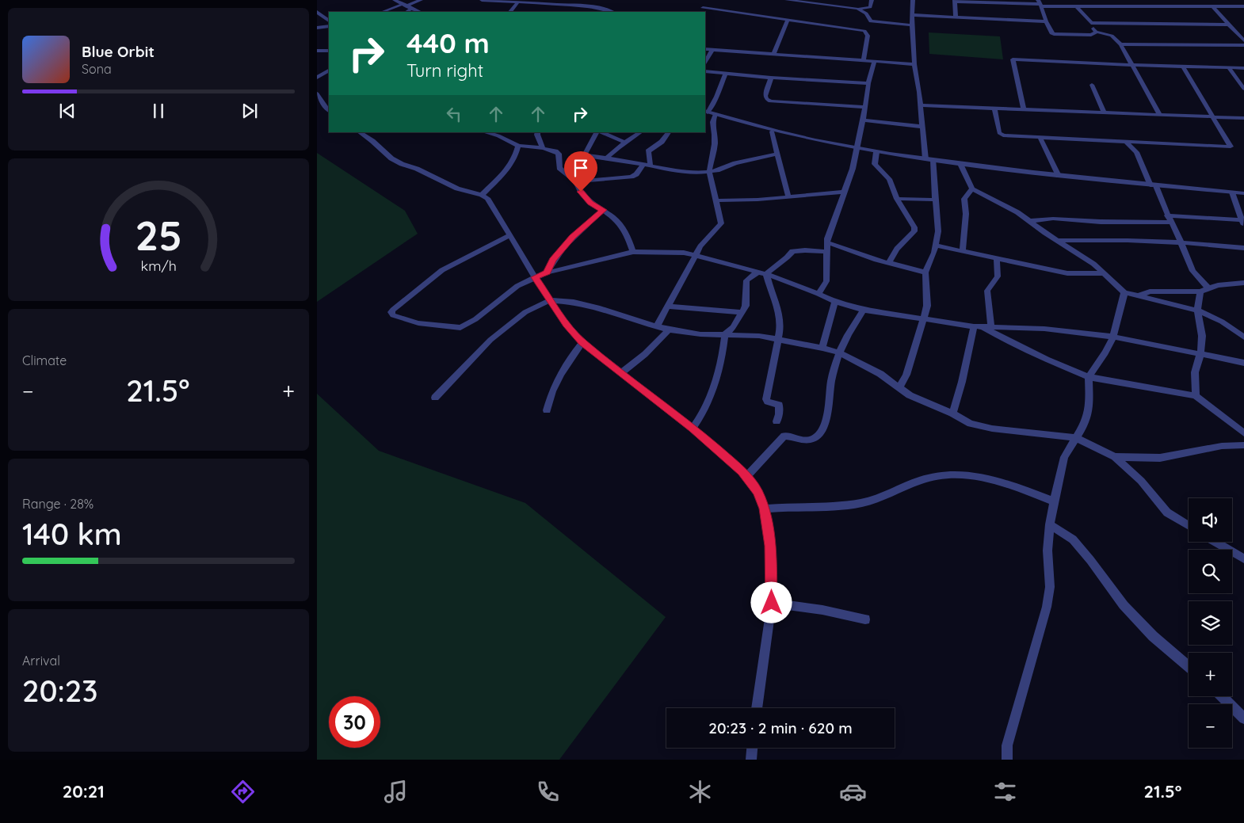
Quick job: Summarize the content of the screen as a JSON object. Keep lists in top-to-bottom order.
{
  "page": {
    "turn": ["440 m", "Turn right"],
    "song": ["Blue Orbit", "Sona"],
    "tile": [
      "Climate",
      ["Range · 28%", "140 km"],
      ["Arrival", "20:23"]
    ],
    "heat": ["−", "21.5°", "+"],
    "map_buttons": ["+", "−"],
    "limit": "30",
    "trip": "20:23 · 2 min · 620 m",
    "tabs": ["20:21", "21.5°"],
    "gauge": ["25", "km/h"]
  }
}
